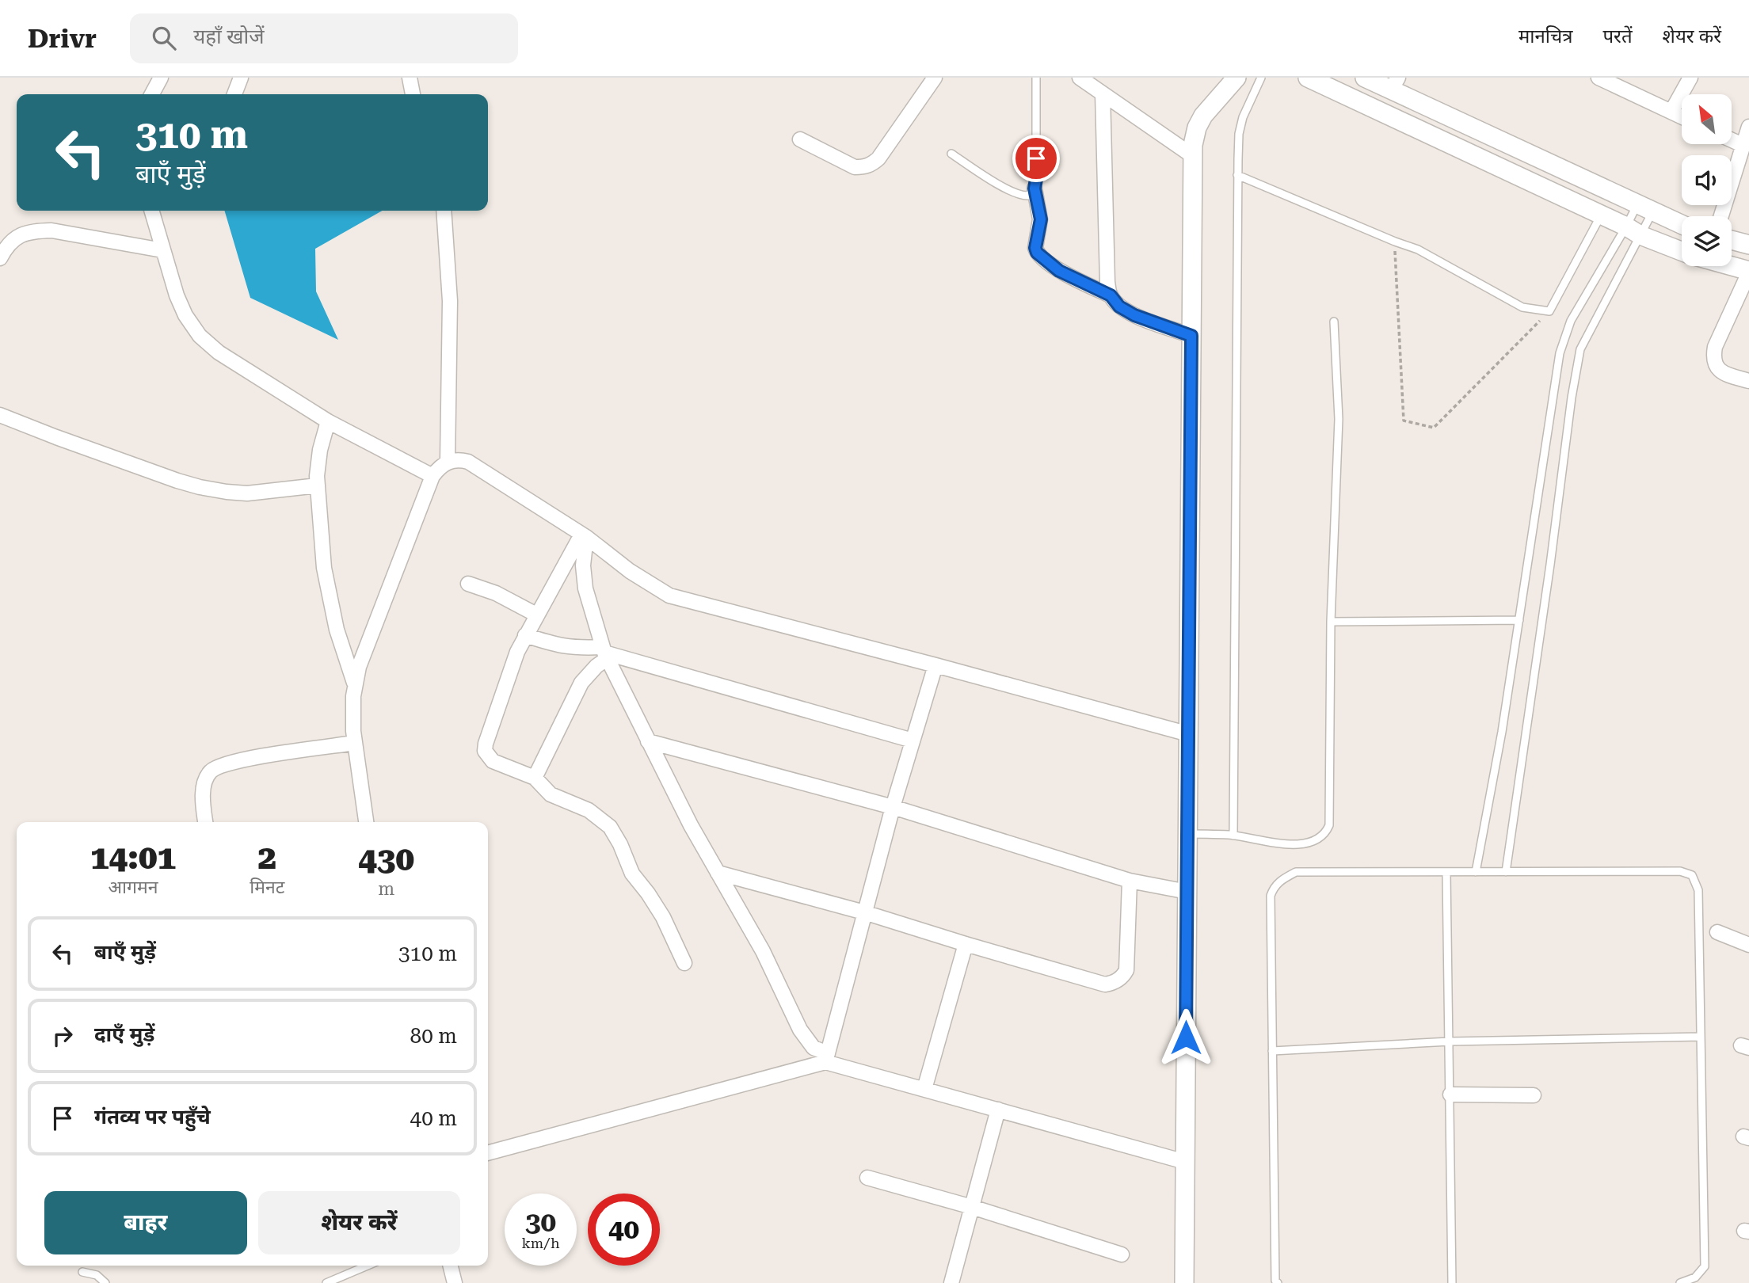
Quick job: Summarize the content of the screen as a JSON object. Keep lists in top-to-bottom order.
{
  "north": "top left",
  "page": {
    "header": "Drivr",
    "search": "यहाँ खोजें",
    "nav": ["मानचित्र", "परतें", "शेयर करें"],
    "turn": ["310 m", "बाएँ मुड़ें"],
    "eta": [
      "14:01",
      "आगमन",
      "2",
      "मिनट",
      "430",
      "m"
    ],
    "list": [
      {
        "name": "बाएँ मुड़ें",
        "value": "310 m"
      },
      {
        "name": "दाएँ मुड़ें",
        "value": "80 m"
      },
      {
        "name": "गंतव्य पर पहुँचे",
        "value": "40 m"
      }
    ],
    "buttons": ["बाहर", "शेयर करें"],
    "speed": "30 km/h",
    "limit": "40"
  }
}
